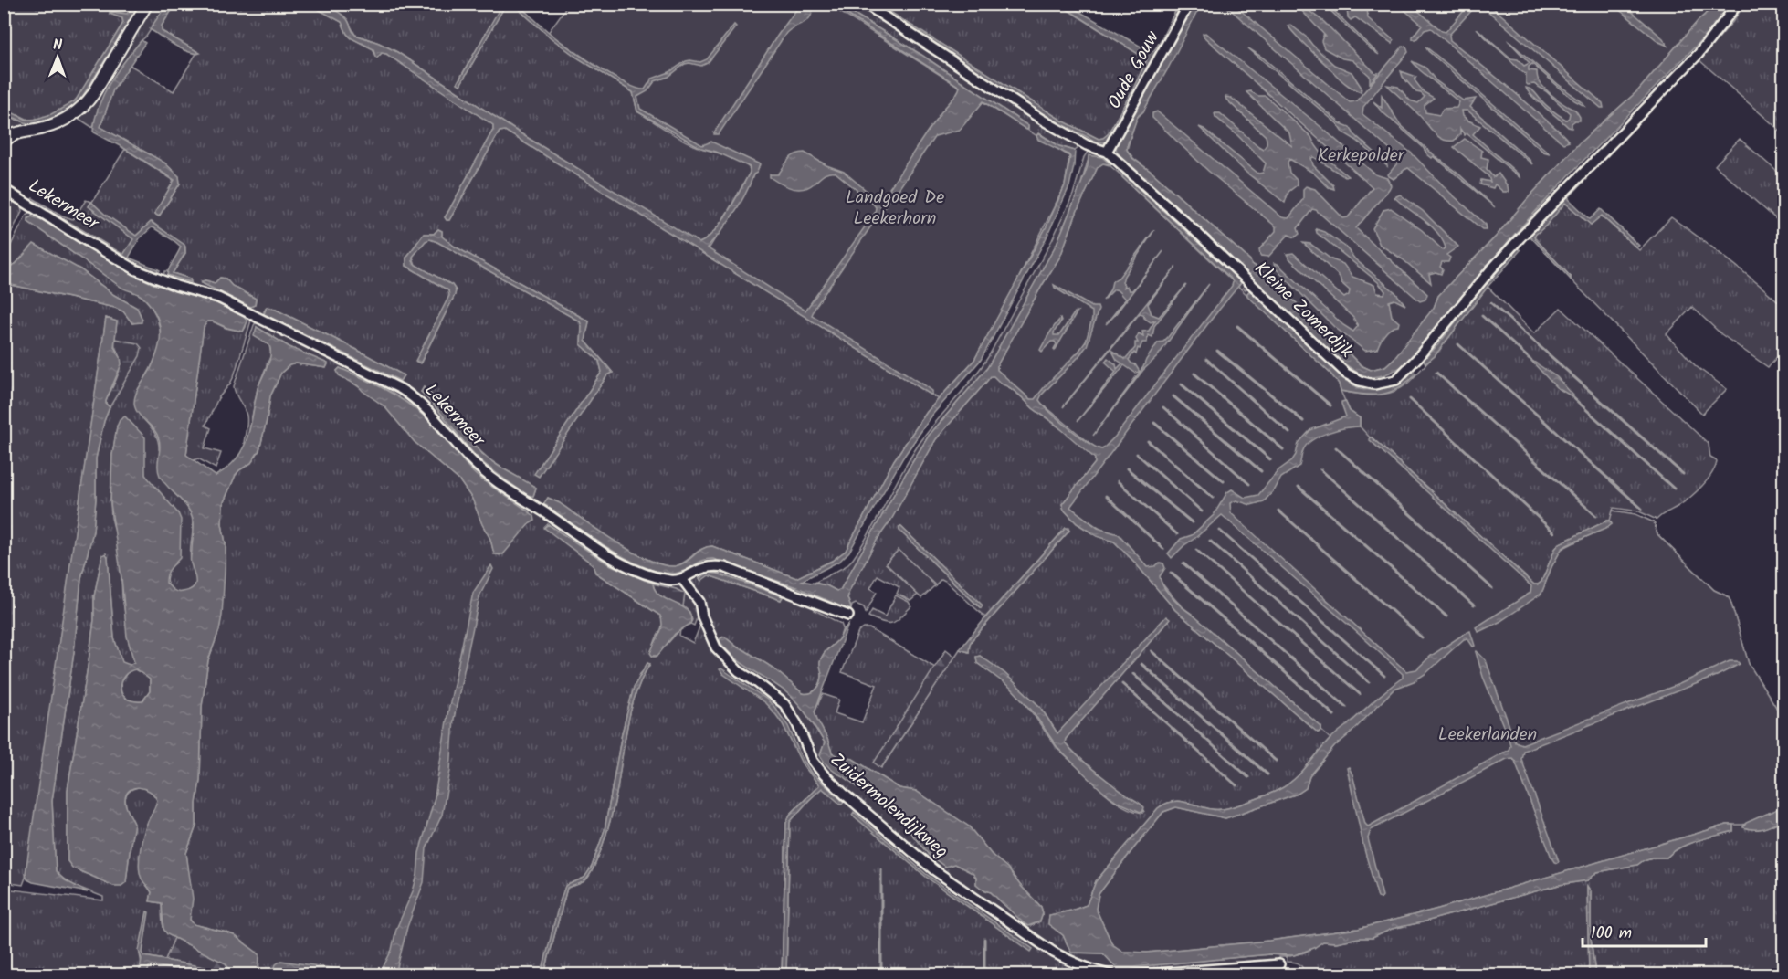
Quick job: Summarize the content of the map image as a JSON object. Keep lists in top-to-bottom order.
{
  "streets": {
    "street": [
      "Oude Gouw",
      "Lekermeer",
      "Kleine Zomerdijk",
      "Zuidermolendijkweg"
    ]
  },
  "crossings": [
    ["Oude Gouw", "Kleine Zomerdijk"],
    ["Lekermeer", "Zuidermolendijkweg"]
  ],
  "parks": ["Kerkepolder", "Landgoed De Leekerhorn", "Leekerlanden"],
  "scale_bar": "100 m",
  "north": "top"
}
